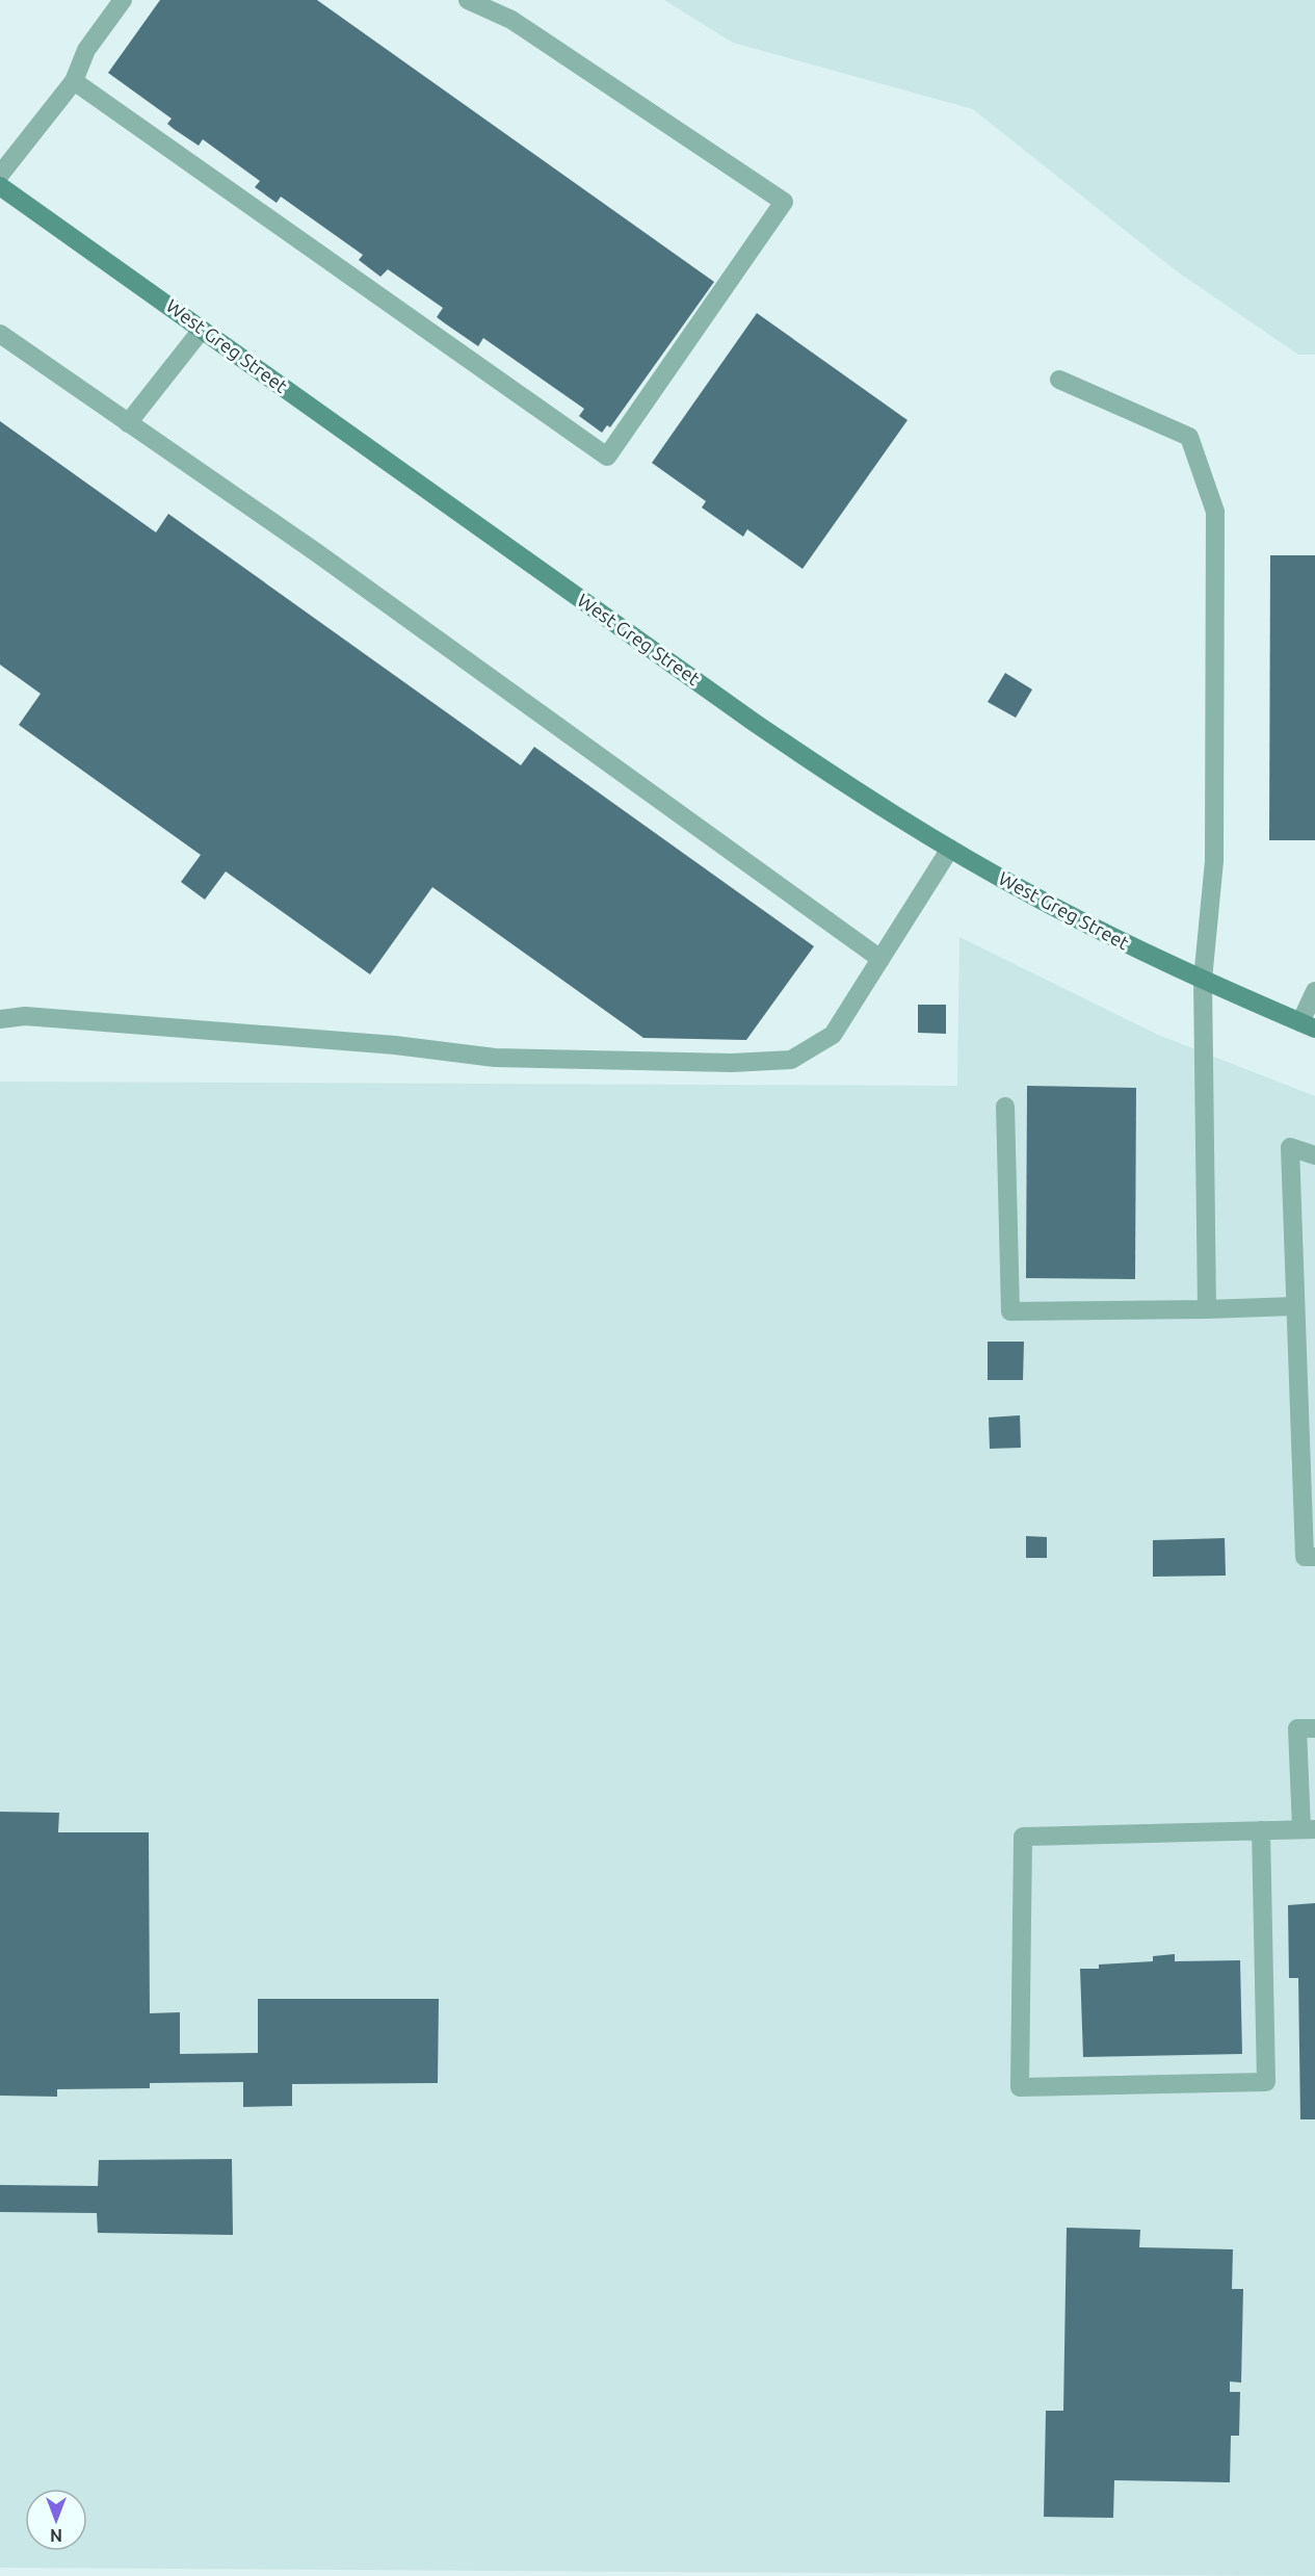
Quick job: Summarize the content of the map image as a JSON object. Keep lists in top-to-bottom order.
{
  "streets": {
    "main road": ["West Greg Street"]
  },
  "north": "bottom"
}
